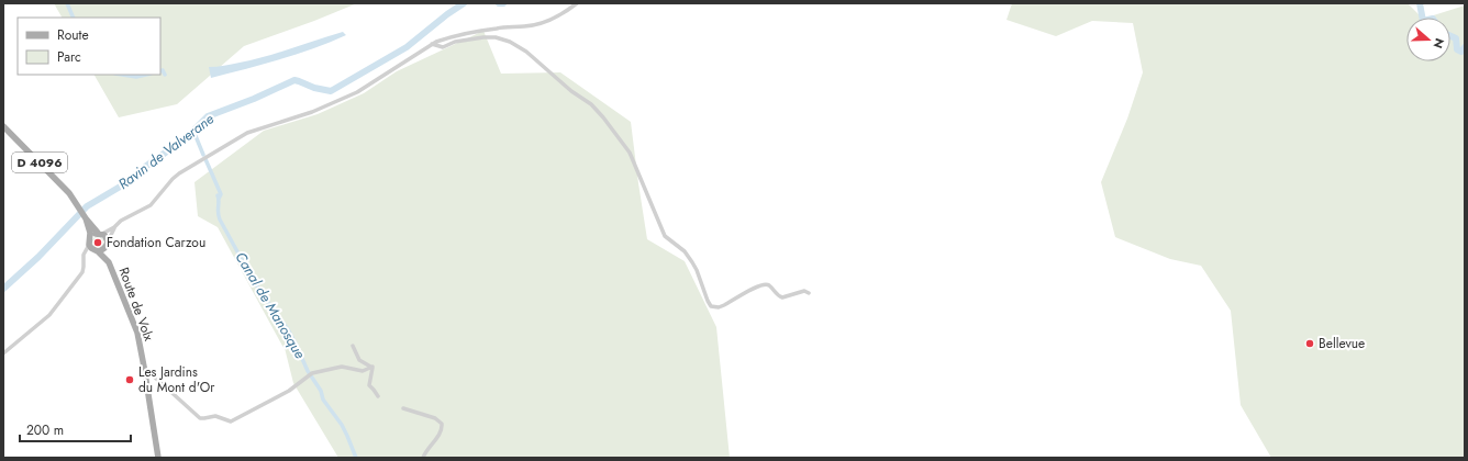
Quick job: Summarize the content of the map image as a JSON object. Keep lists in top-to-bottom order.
{
  "streets": {
    "main road": ["D 4096", "Route de Volx"]
  },
  "crossings": [
    ["D 4096", "Route de Volx"]
  ],
  "water": ["Ravin de Valverane", "Canal de Manosque"],
  "places": ["Fondation Carzou", "Bellevue", "Les Jardins du Mont d'Or"],
  "legend": ["Route", "Parc"],
  "scale_bar": "200 m",
  "north": "right"
}
